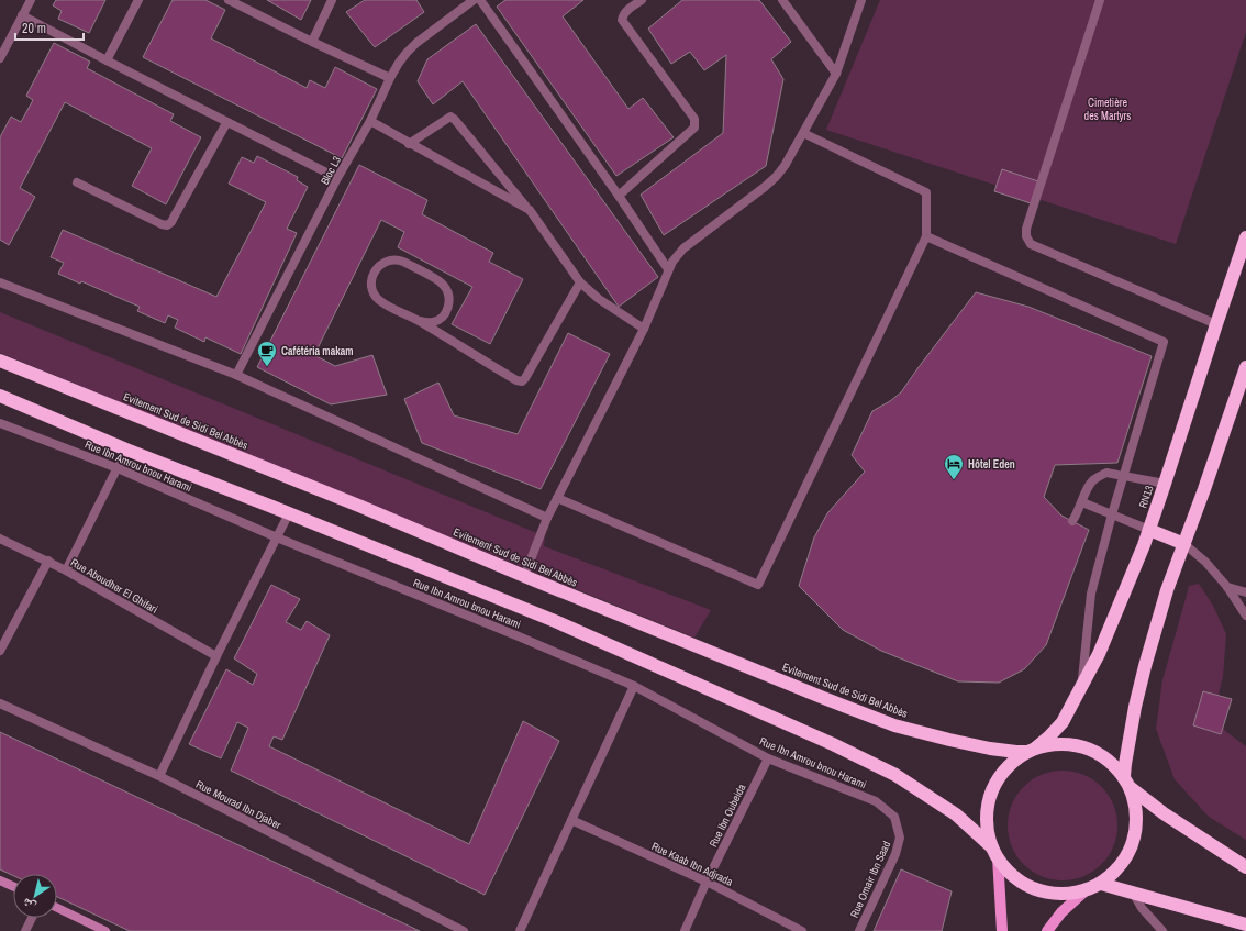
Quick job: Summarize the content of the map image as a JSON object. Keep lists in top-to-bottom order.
{
  "streets": {
    "highway": ["Evitement Sud de Sidi Bel Abbès", "RN13"],
    "street": [
      "Bloc L3",
      "Rue Ibn Amrou bnou Harami",
      "Rue Aboudher El Ghifari",
      "Rue Mourad Ibn Djaber",
      "Rue Ibn Oubeida",
      "Rue Kaab Ibn Adjrada",
      "Rue Omair Ibn Saad"
    ]
  },
  "crossings": [
    ["Evitement Sud de Sidi Bel Abbès", "RN13"],
    ["Rue Ibn Amrou bnou Harami", "Rue Ibn Oubeida"],
    ["Rue Ibn Amrou bnou Harami", "Rue Omair Ibn Saad"],
    ["Rue Ibn Oubeida", "Rue Kaab Ibn Adjrada"]
  ],
  "parks": ["Cimetière des Martyrs"],
  "places": {
    "cafe": ["Cafétéria makam"],
    "hotel": ["Hôtel Eden"]
  },
  "scale_bar": "20 m",
  "north": "bottom left"
}
